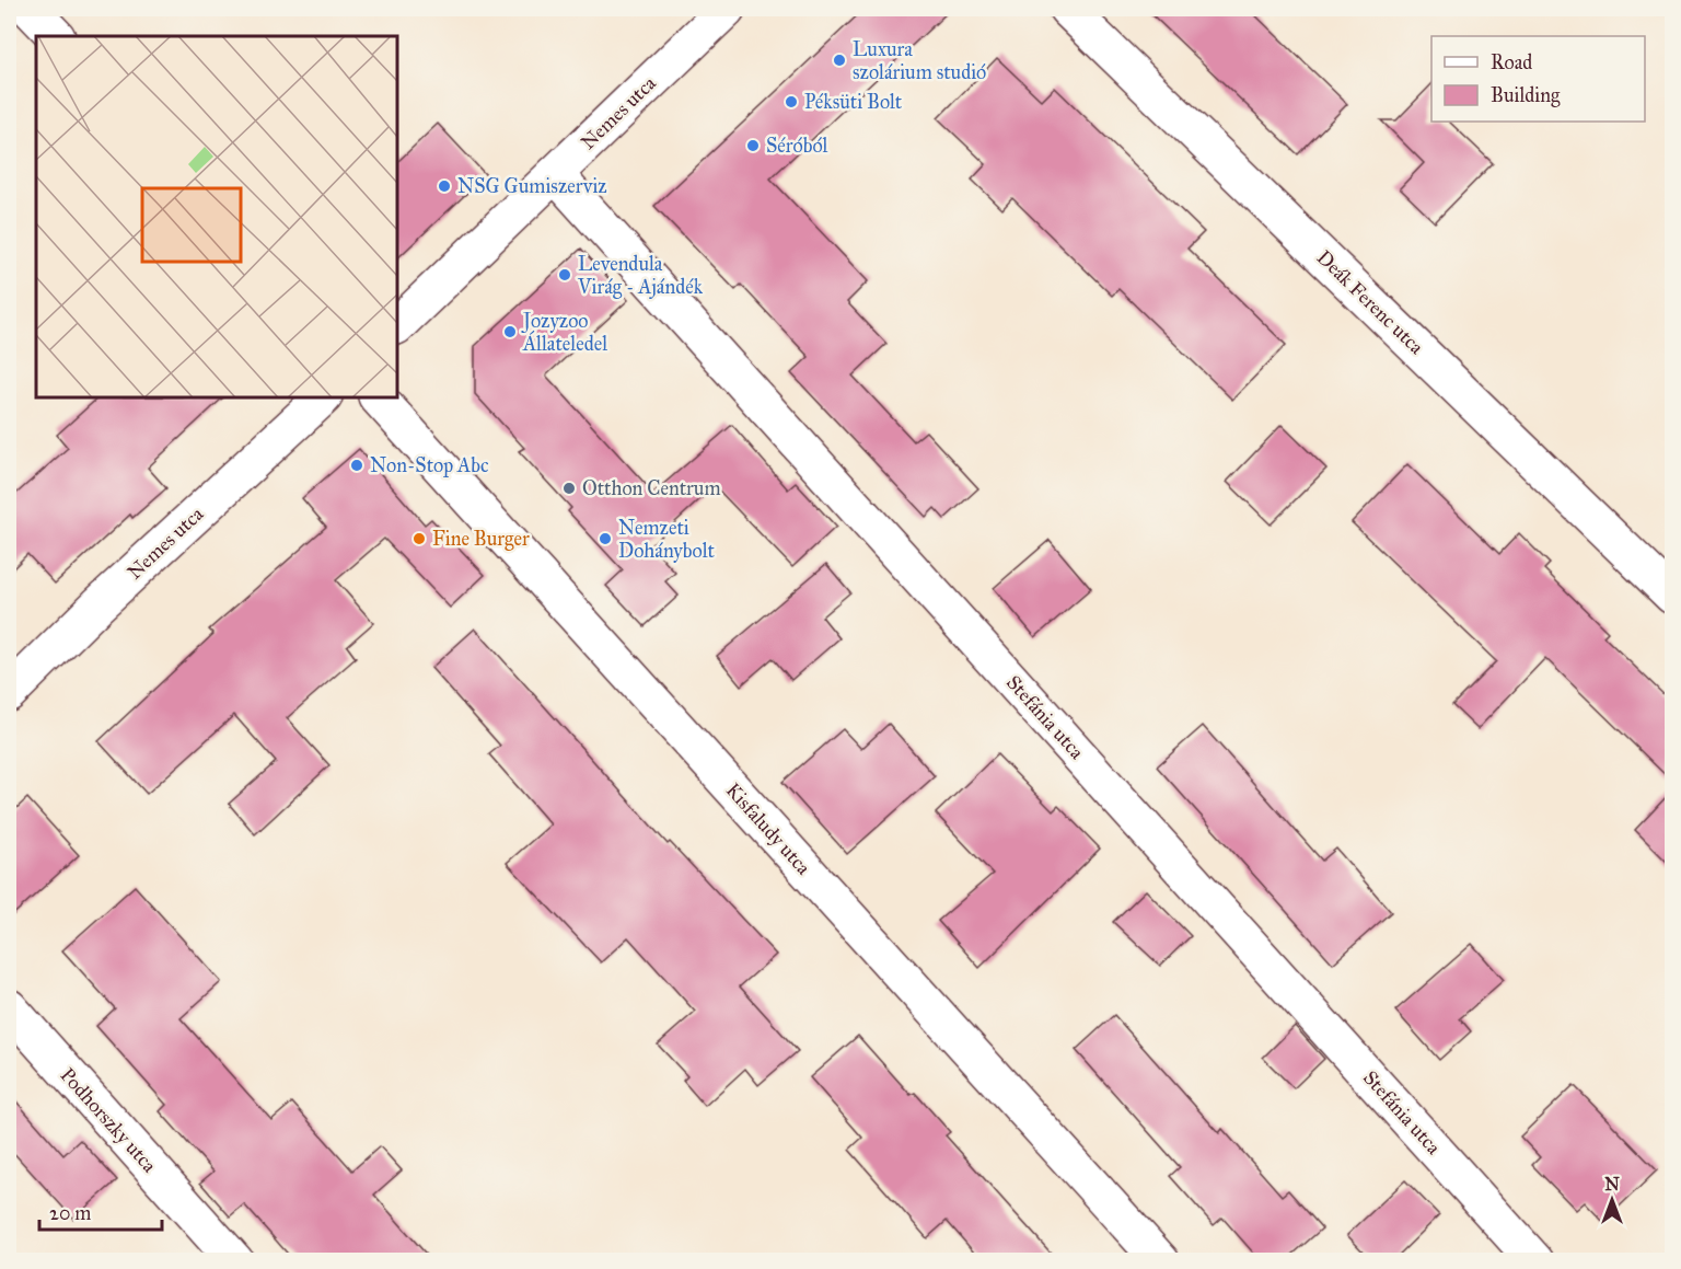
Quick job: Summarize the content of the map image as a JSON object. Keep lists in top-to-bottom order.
{
  "streets": {
    "street": [
      "Nemes utca",
      "Deák Ferenc utca",
      "Stefánia utca",
      "Kisfaludy utca",
      "Podhorszky utca"
    ]
  },
  "crossings": [
    ["Nemes utca", "Stefánia utca"]
  ],
  "places": [
    "Luxura szolárium studió",
    "Péksüti Bolt",
    "Séróból",
    "NSG Gumiszerviz",
    "Levendula Virág - Ajándék",
    "Jozyzoo Állateledel",
    "Non-Stop Abc",
    "Otthon Centrum",
    "Fine Burger",
    "Nemzeti Dohánybolt"
  ],
  "legend": ["Road", "Building"],
  "scale_bar": "20 m",
  "north": "top"
}
